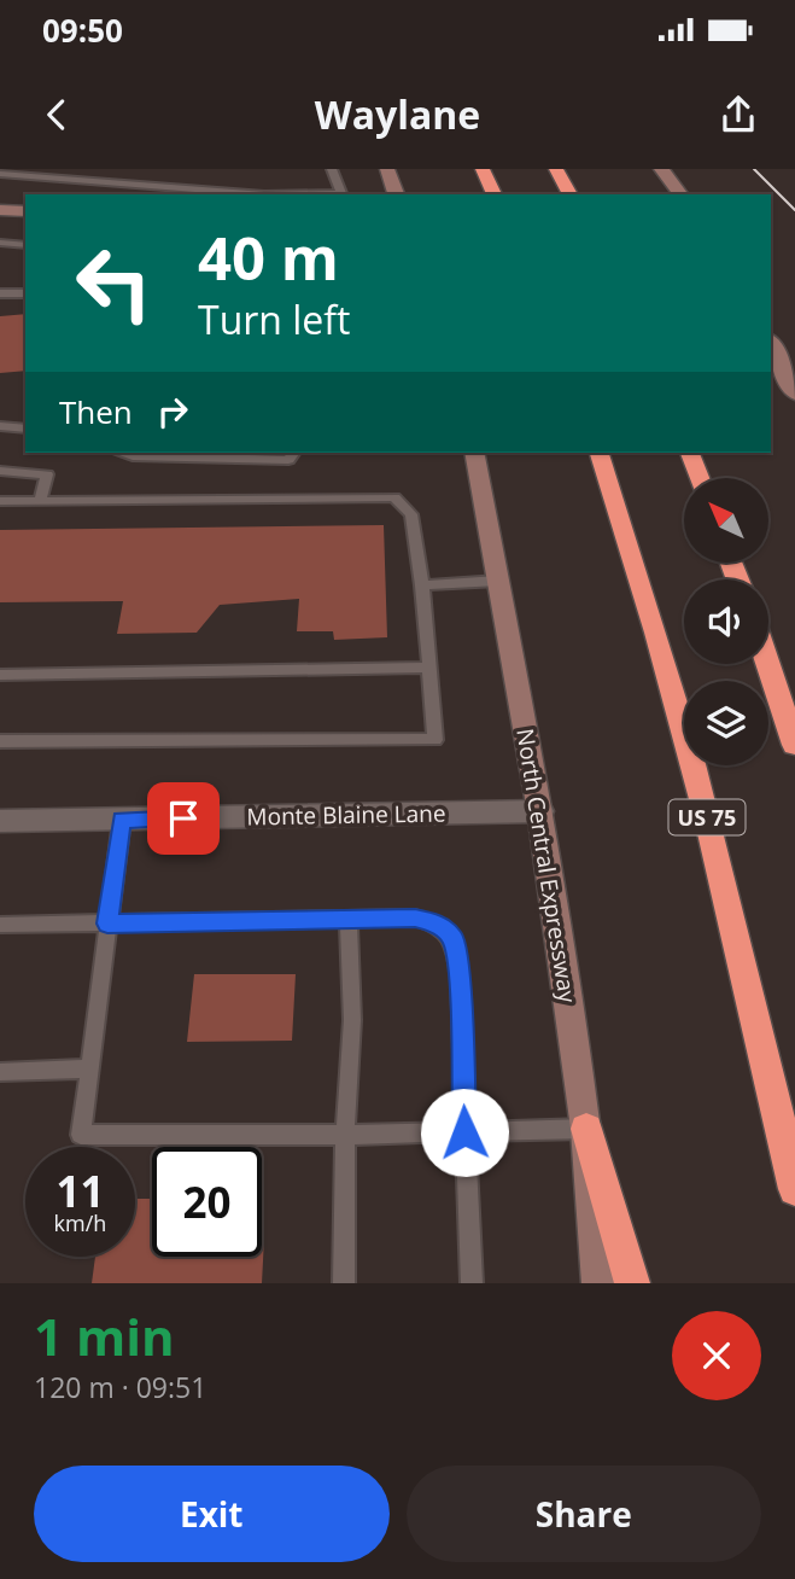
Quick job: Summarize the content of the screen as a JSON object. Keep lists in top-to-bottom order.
{
  "streets": {
    "highway": ["US 75"],
    "main road": ["North Central Expressway"],
    "street": ["Monte Blaine Lane"]
  },
  "crossings": [
    ["Monte Blaine Lane", "North Central Expressway"]
  ],
  "north": "top left",
  "page": {
    "status": "09:50",
    "header": "Waylane",
    "turn": ["40 m", "Turn left"],
    "then": "Then",
    "speed": "11 km/h",
    "limit": "20",
    "heading": ["1 min", "120 m · 09:51"],
    "buttons": ["Exit", "Share"]
  }
}
